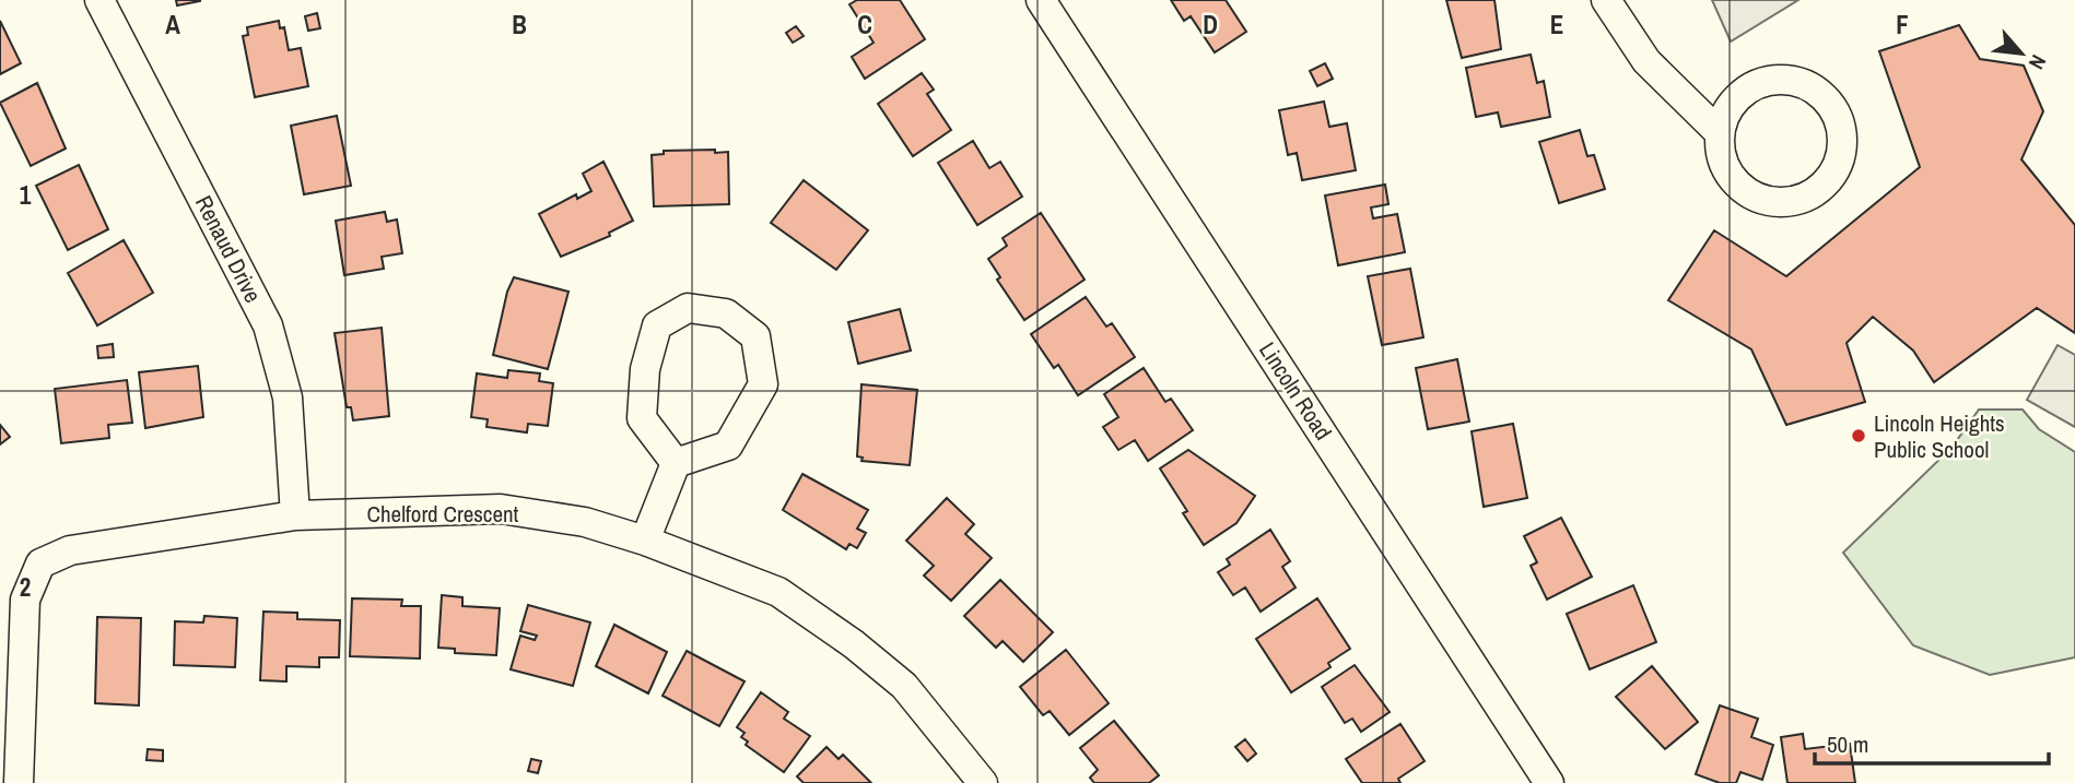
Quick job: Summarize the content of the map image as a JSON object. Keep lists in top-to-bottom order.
{
  "streets": {
    "street": ["Renaud Drive", "Lincoln Road", "Chelford Crescent"]
  },
  "crossings": [
    ["Renaud Drive", "Chelford Crescent"]
  ],
  "places": ["Lincoln Heights Public School"],
  "scale_bar": "50 m",
  "north": "bottom right",
  "grid": {
    "columns": [
      "A",
      "B",
      "C",
      "D",
      "E",
      "F"
    ],
    "rows": ["1", "2"]
  }
}
